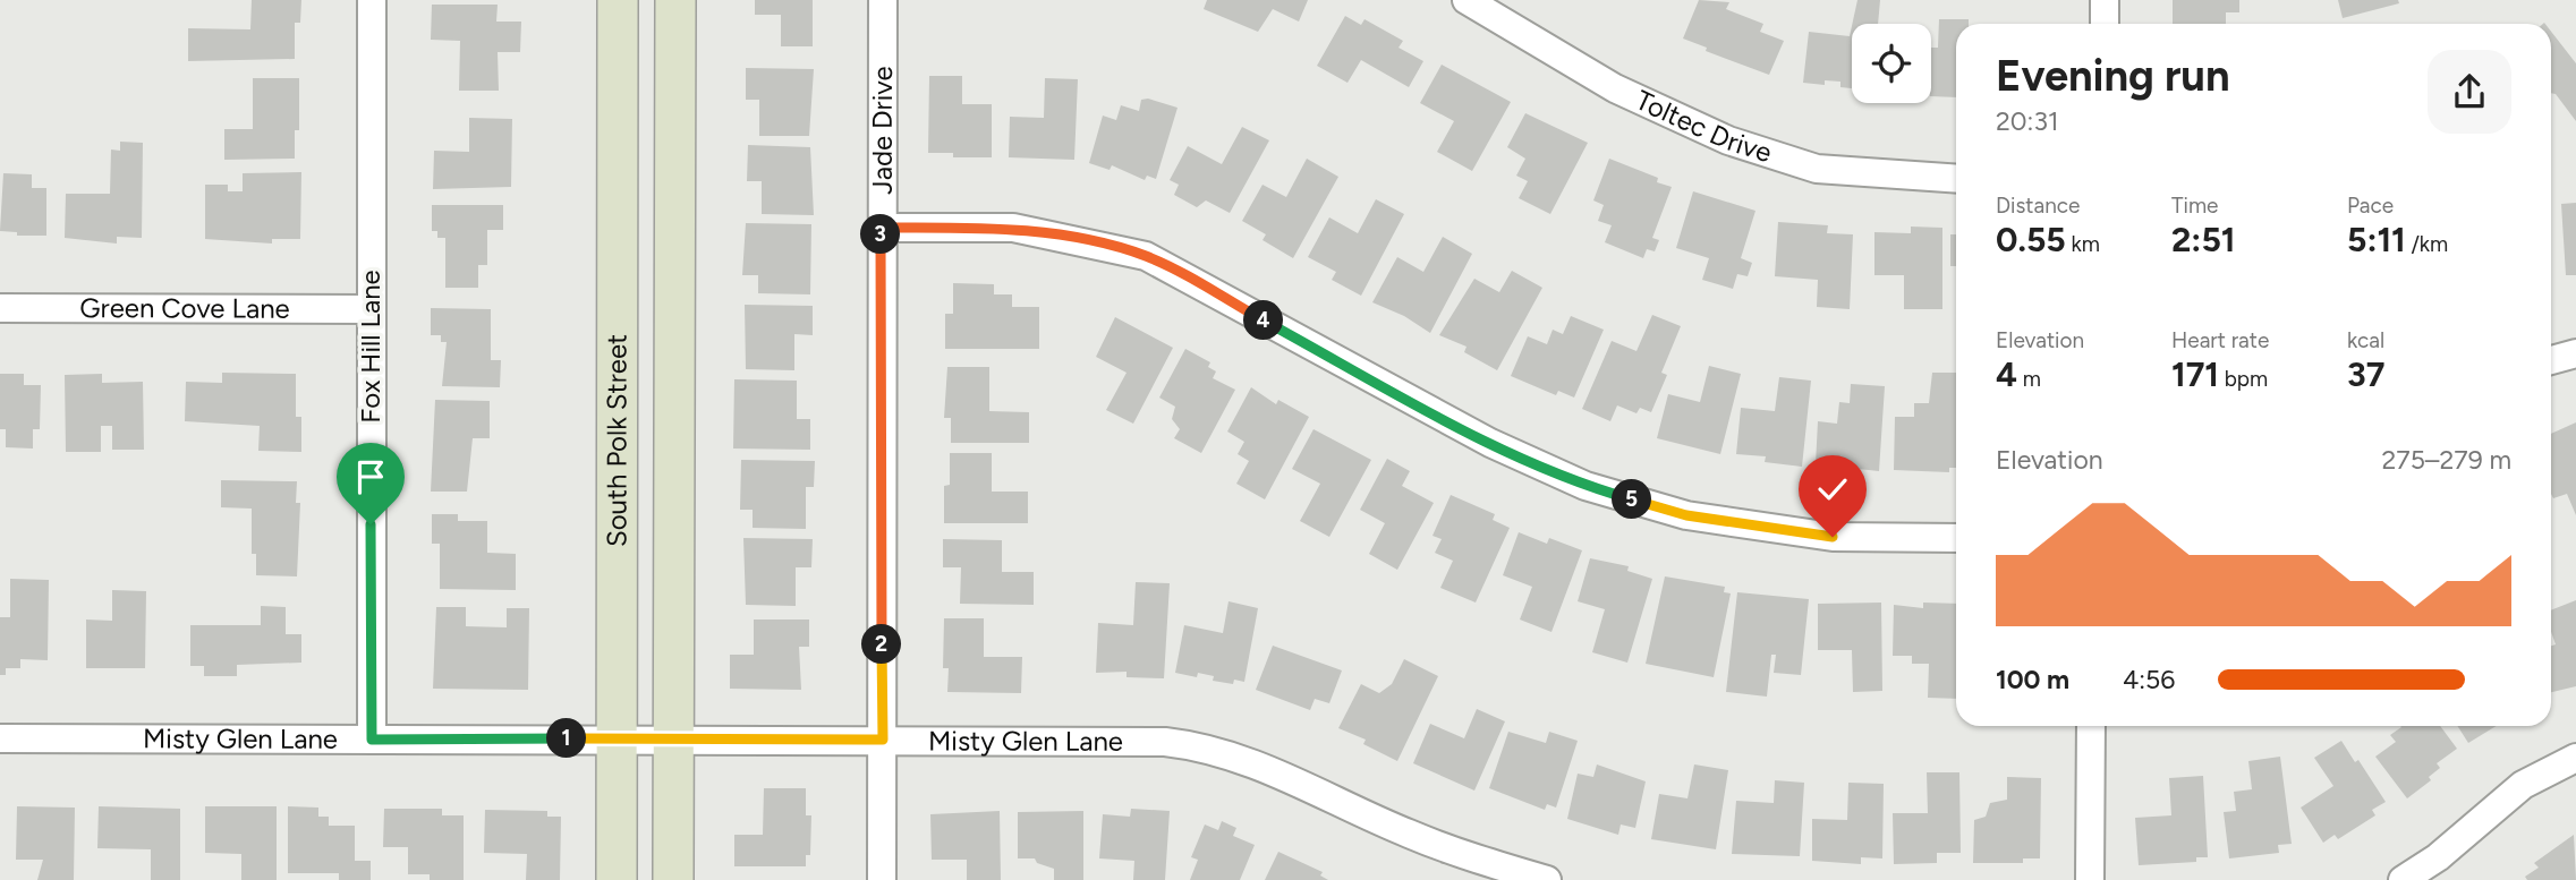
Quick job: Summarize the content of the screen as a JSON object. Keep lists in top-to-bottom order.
{
  "streets": {
    "main road": ["South Polk Street"],
    "street": [
      "Toltec Drive",
      "Jade Drive",
      "Green Cove Lane",
      "Fox Hill Lane",
      "Misty Glen Lane"
    ]
  },
  "crossings": [
    ["Jade Drive", "Misty Glen Lane"],
    ["Green Cove Lane", "Fox Hill Lane"],
    ["Fox Hill Lane", "Misty Glen Lane"],
    ["South Polk Street", "Misty Glen Lane"]
  ],
  "page": {
    "heading": ["Evening run", "20:31"],
    "stats": [
      ["Distance", "0.55 km"],
      ["Time", "2:51"],
      ["Pace", "5:11 /km"],
      ["Elevation", "4 m"],
      ["Heart rate", "171 bpm"],
      ["kcal", "37"]
    ],
    "pins": [
      "3",
      "4",
      "5",
      "2",
      "1"
    ],
    "chart": ["Elevation", "275–279 m"],
    "list": [
      {
        "name": "100 m",
        "note": "4:56"
      }
    ]
  }
}
